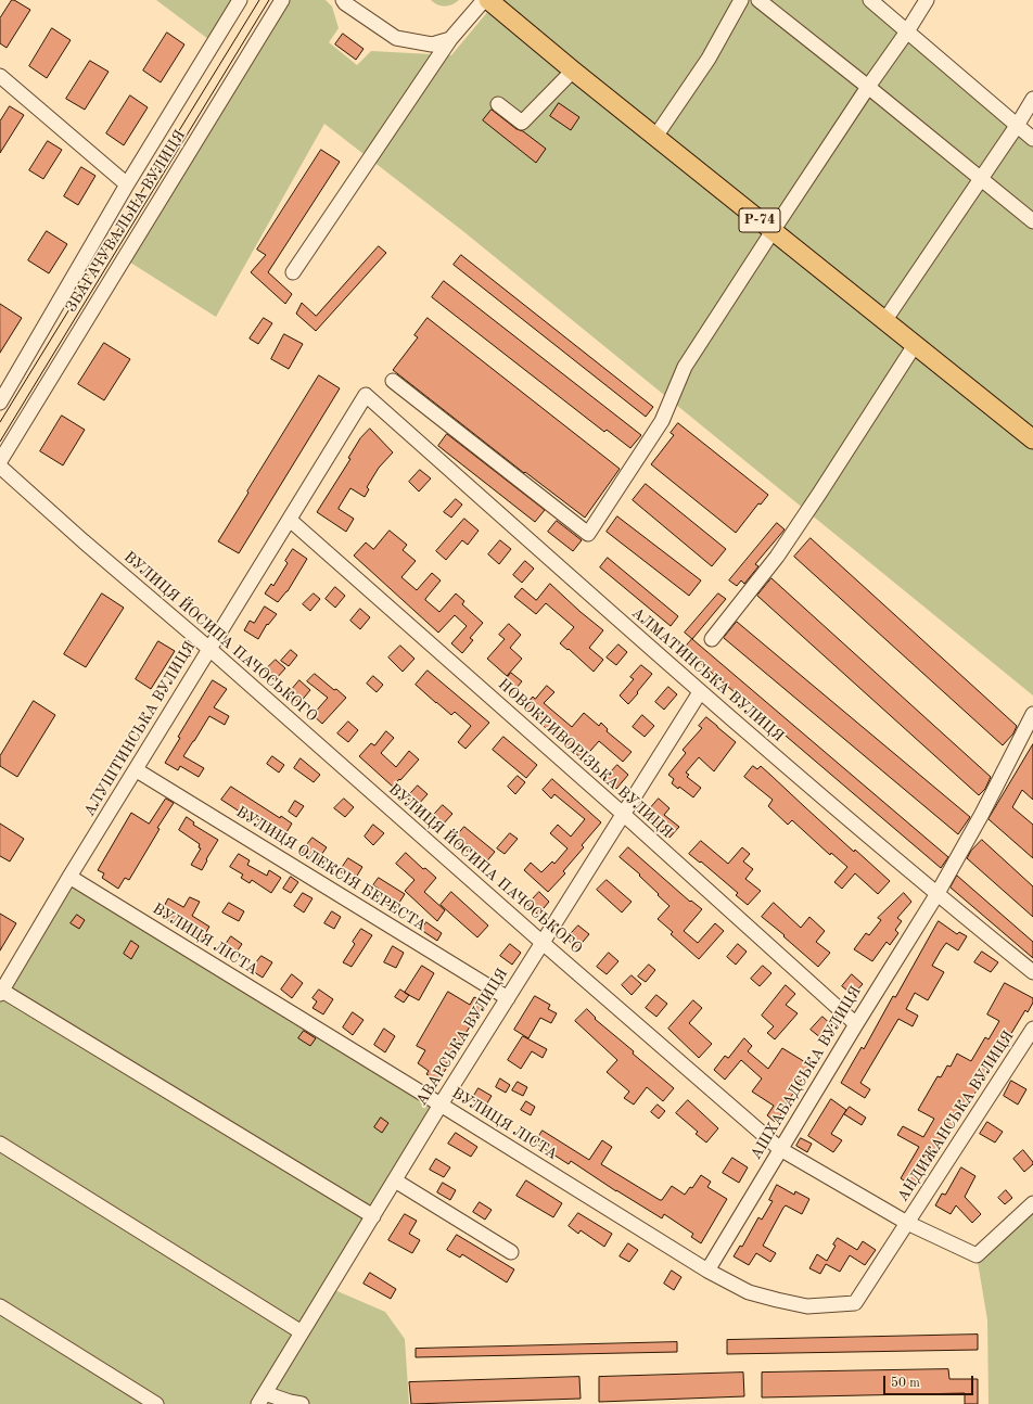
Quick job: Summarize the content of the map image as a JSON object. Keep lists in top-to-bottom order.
{
  "streets": {
    "main road": ["Р-74"],
    "street": [
      "ЗБАГАЧУВАЛЬНА ВУЛИЦЯ",
      "ВУЛИЦЯ ЙОСИПА ПАЧОСЬКОГО",
      "АЛМАТИНСЬКА ВУЛИЦЯ",
      "АЛУШТИНСЬКА ВУЛИЦЯ",
      "НОВОКРИВОРІЗЬКА ВУЛИЦЯ",
      "ВУЛИЦЯ ОЛЕКСІЯ БЕРЕСТА",
      "ВУЛИЦЯ ЛІСТА",
      "АВАРСЬКА ВУЛИЦЯ",
      "АШХАБАДСЬКА ВУЛИЦЯ",
      "АНДИЖАНСЬКА ВУЛИЦЯ"
    ]
  },
  "crossings": [
    ["ВУЛИЦЯ ЙОСИПА ПАЧОСЬКОГО", "АЛУШТИНСЬКА ВУЛИЦЯ"],
    ["ВУЛИЦЯ ЙОСИПА ПАЧОСЬКОГО", "ВУЛИЦЯ ЛІСТА"],
    ["ВУЛИЦЯ ЙОСИПА ПАЧОСЬКОГО", "АВАРСЬКА ВУЛИЦЯ"],
    ["ВУЛИЦЯ ЙОСИПА ПАЧОСЬКОГО", "АШХАБАДСЬКА ВУЛИЦЯ"],
    ["ВУЛИЦЯ ЙОСИПА ПАЧОСЬКОГО", "АНДИЖАНСЬКА ВУЛИЦЯ"],
    ["АЛМАТИНСЬКА ВУЛИЦЯ", "АЛУШТИНСЬКА ВУЛИЦЯ"],
    ["АЛМАТИНСЬКА ВУЛИЦЯ", "АВАРСЬКА ВУЛИЦЯ"],
    ["АЛМАТИНСЬКА ВУЛИЦЯ", "АШХАБАДСЬКА ВУЛИЦЯ"],
    ["АЛУШТИНСЬКА ВУЛИЦЯ", "НОВОКРИВОРІЗЬКА ВУЛИЦЯ"],
    ["АЛУШТИНСЬКА ВУЛИЦЯ", "ВУЛИЦЯ ОЛЕКСІЯ БЕРЕСТА"],
    ["АЛУШТИНСЬКА ВУЛИЦЯ", "ВУЛИЦЯ ЛІСТА"],
    ["НОВОКРИВОРІЗЬКА ВУЛИЦЯ", "АВАРСЬКА ВУЛИЦЯ"],
    ["НОВОКРИВОРІЗЬКА ВУЛИЦЯ", "АШХАБАДСЬКА ВУЛИЦЯ"],
    ["ВУЛИЦЯ ОЛЕКСІЯ БЕРЕСТА", "АВАРСЬКА ВУЛИЦЯ"],
    ["ВУЛИЦЯ ЛІСТА", "АВАРСЬКА ВУЛИЦЯ"],
    ["ВУЛИЦЯ ЛІСТА", "АШХАБАДСЬКА ВУЛИЦЯ"],
    ["ВУЛИЦЯ ЛІСТА", "АНДИЖАНСЬКА ВУЛИЦЯ"]
  ],
  "scale_bar": "50 m"
}
